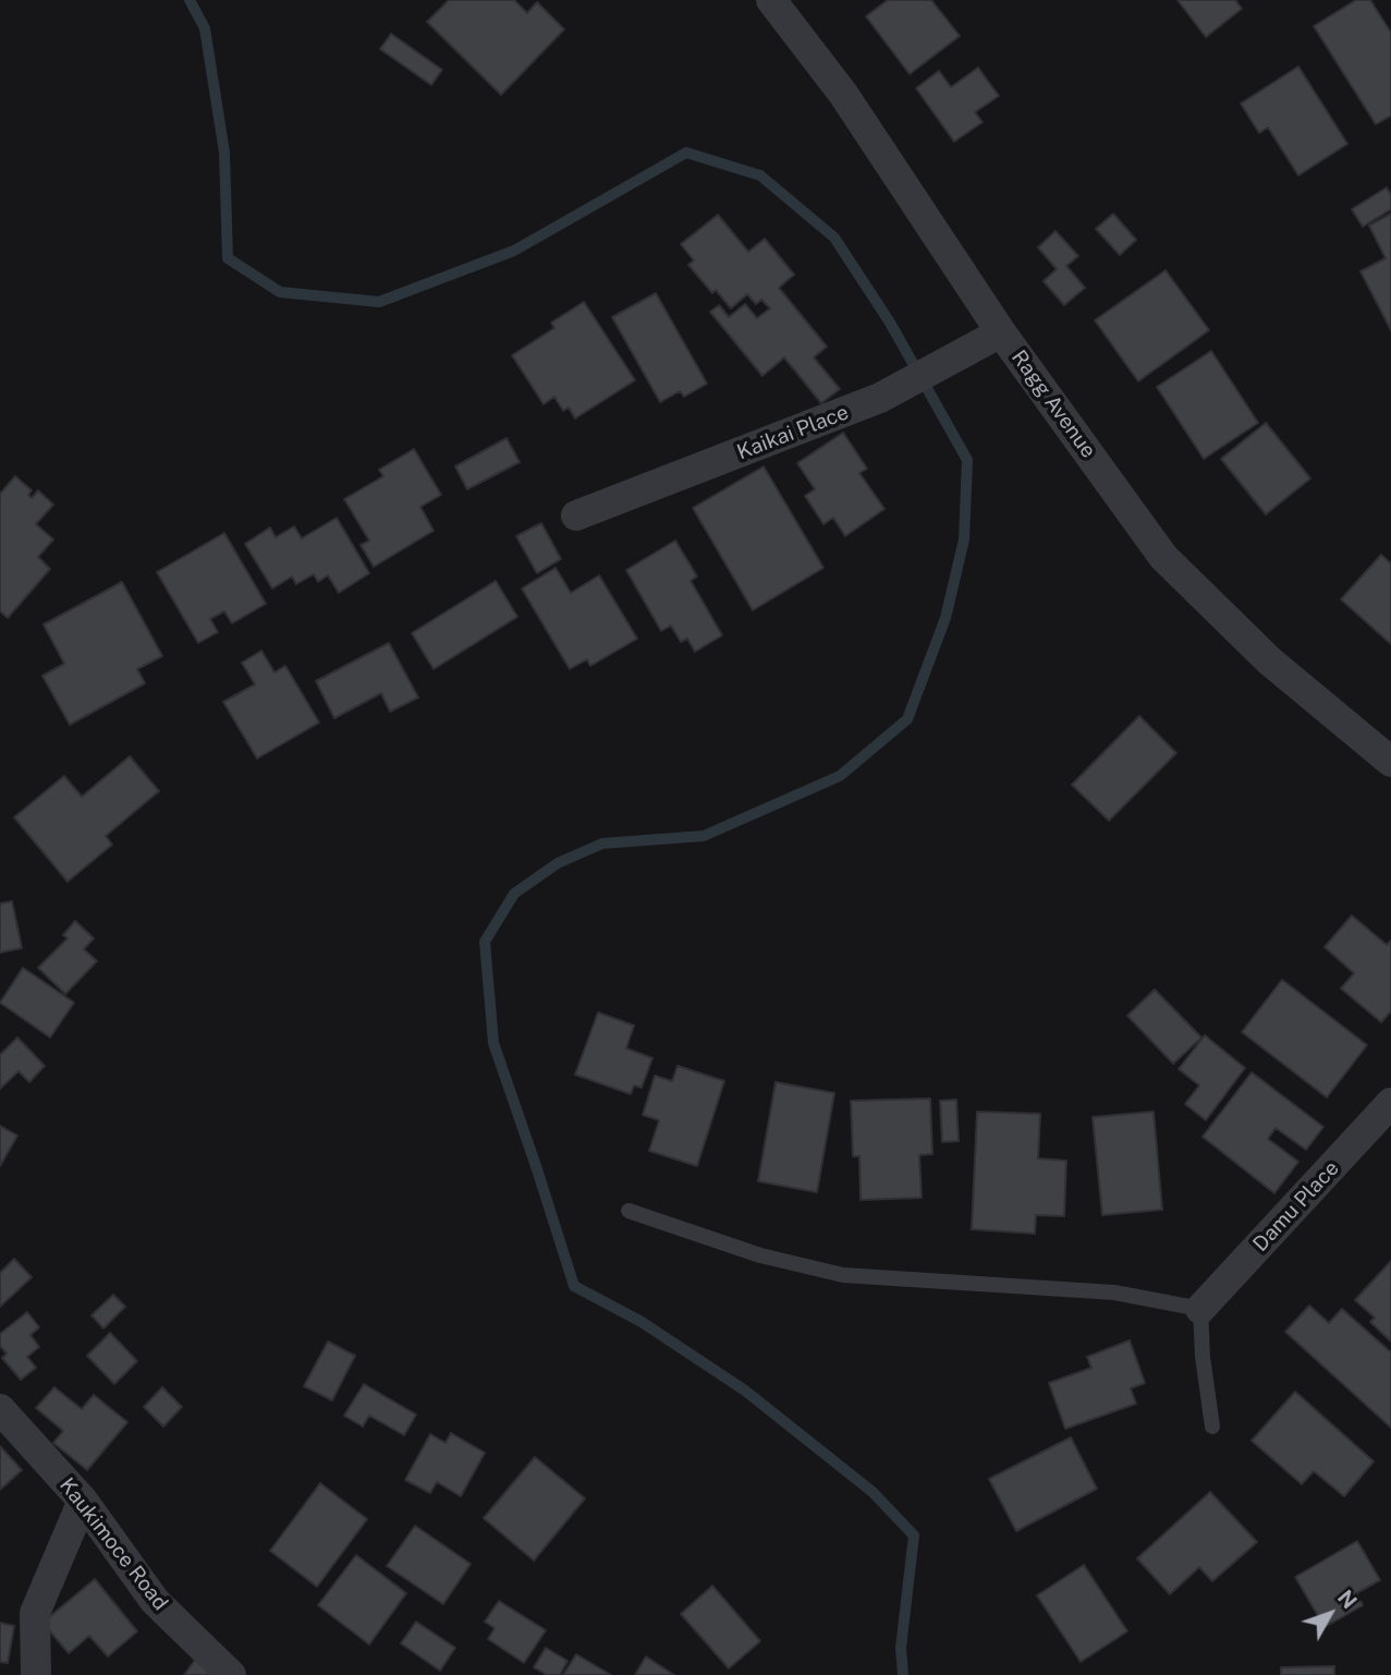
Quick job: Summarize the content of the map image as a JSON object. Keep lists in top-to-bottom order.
{
  "streets": {
    "street": [
      "Ragg Avenue",
      "Kaikai Place",
      "Damu Place",
      "Kaukimoce Road"
    ]
  },
  "crossings": [
    ["Ragg Avenue", "Kaikai Place"]
  ],
  "north": "top right"
}
